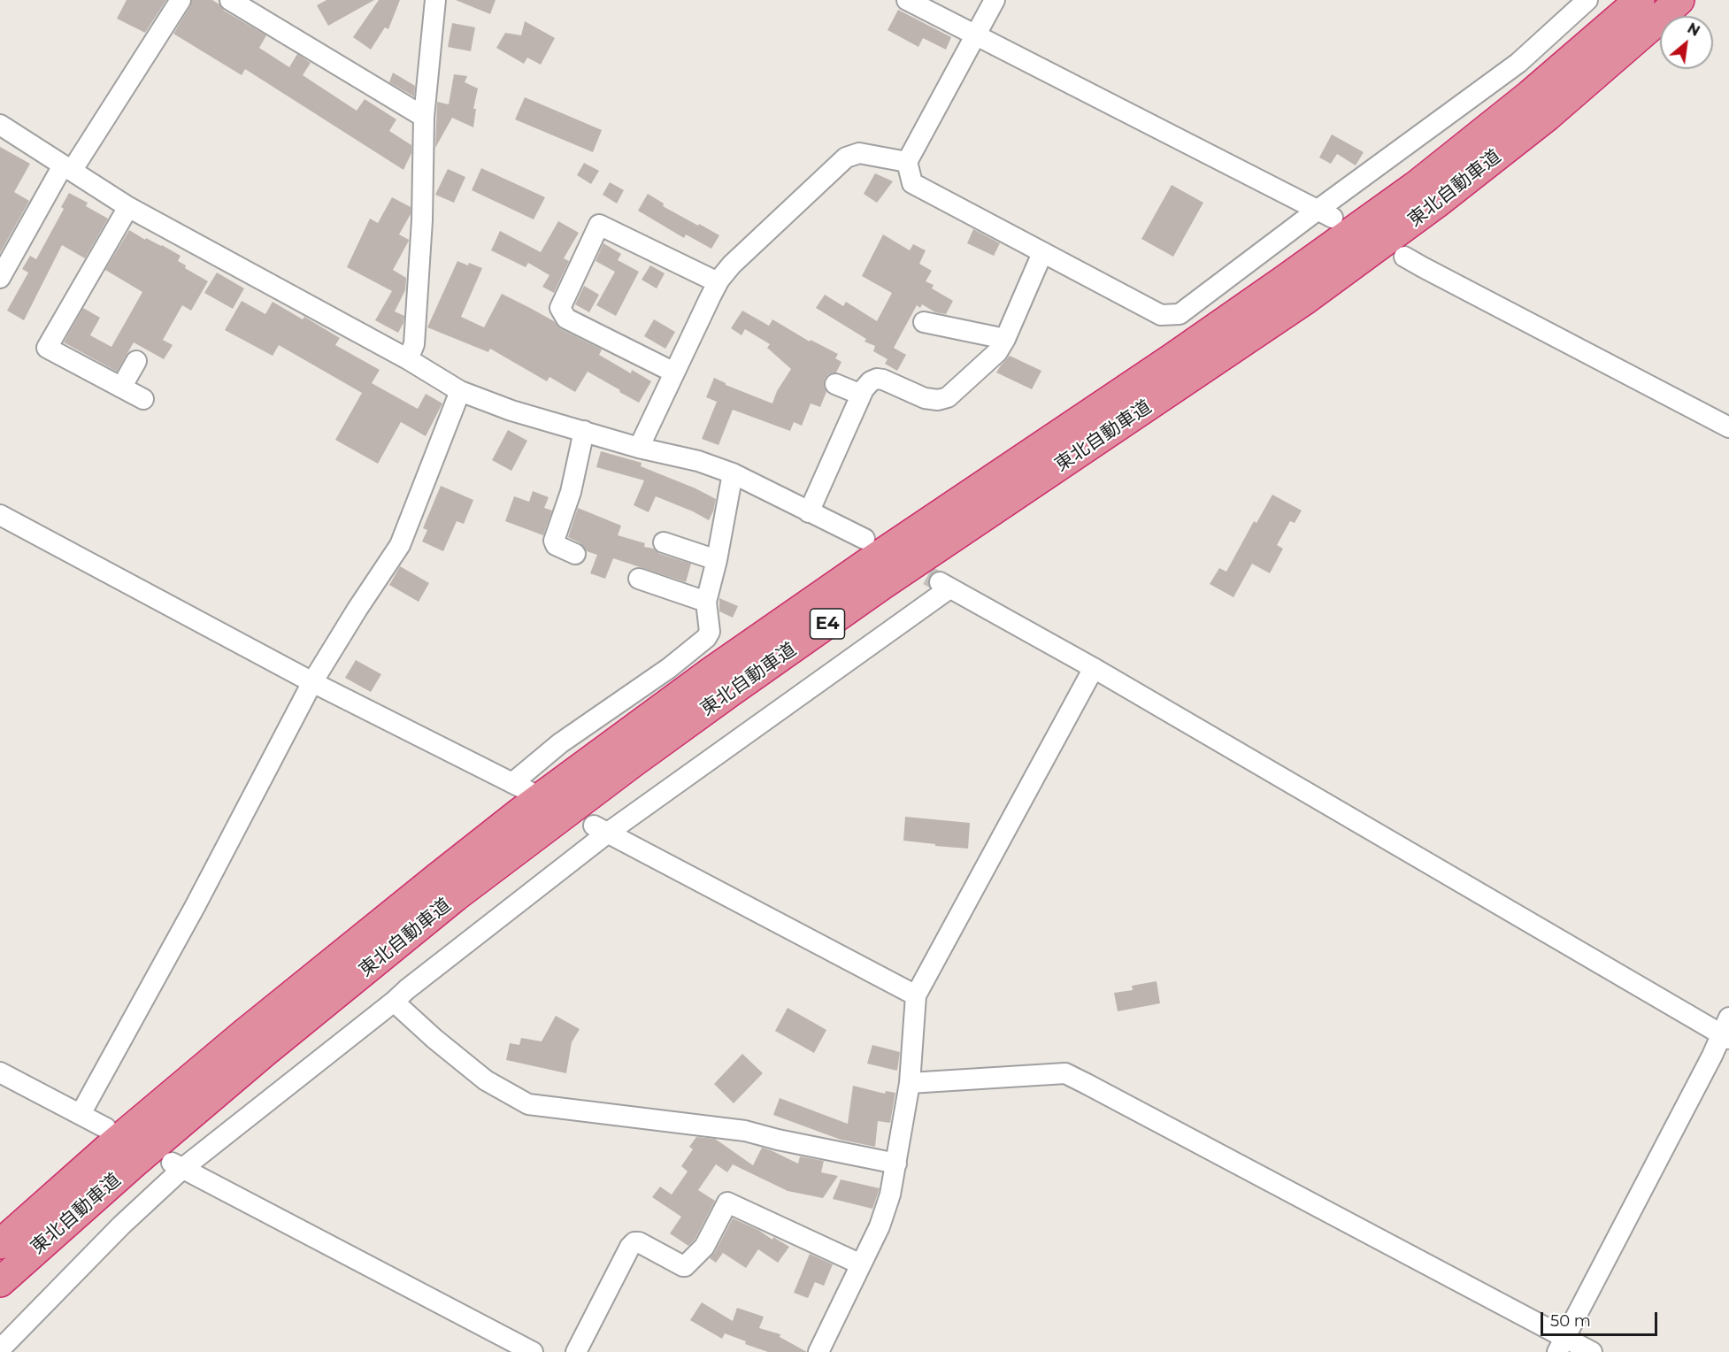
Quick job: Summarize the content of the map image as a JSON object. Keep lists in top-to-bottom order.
{
  "streets": {
    "highway": ["東北自動車道", "E4"]
  },
  "scale_bar": "50 m",
  "north": "top right"
}
